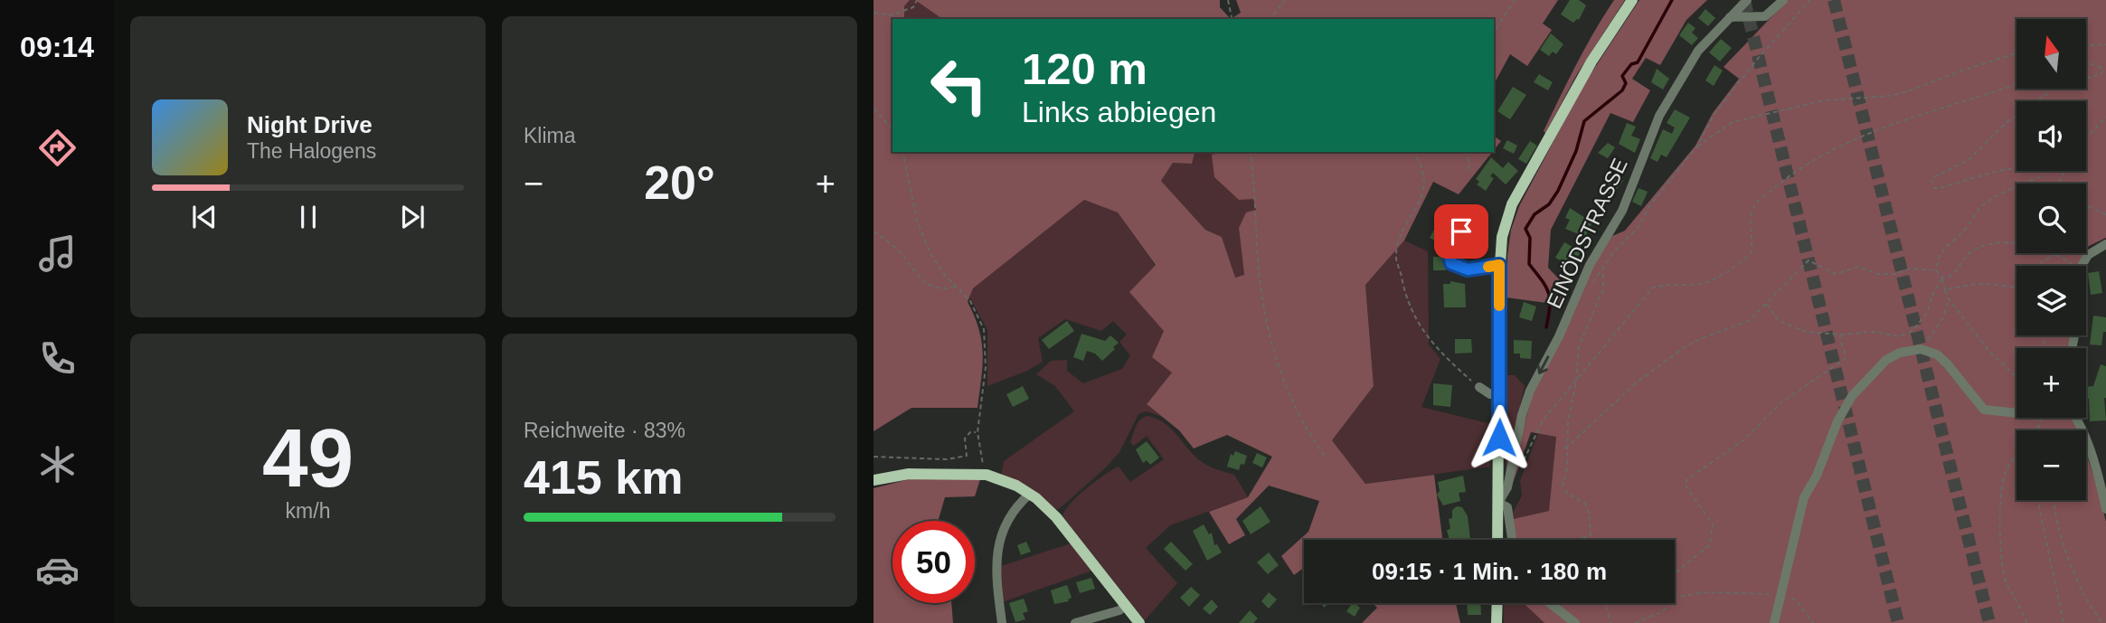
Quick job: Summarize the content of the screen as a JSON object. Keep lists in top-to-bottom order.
{
  "streets": {
    "street": ["EINÖDSTRASSE"]
  },
  "one_way": ["EINÖDSTRASSE"],
  "north": "top",
  "page": {
    "tabs": "09:14",
    "tile": [
      "Klima",
      ["49", "km/h"],
      ["Reichweite · 83%", "415 km"]
    ],
    "map_buttons": ["+", "−"],
    "turn": ["120 m", "Links abbiegen"],
    "song": ["Night Drive", "The Halogens"],
    "heat": ["−", "20°", "+"],
    "limit": "50",
    "trip": "09:15 · 1 Min. · 180 m"
  }
}
